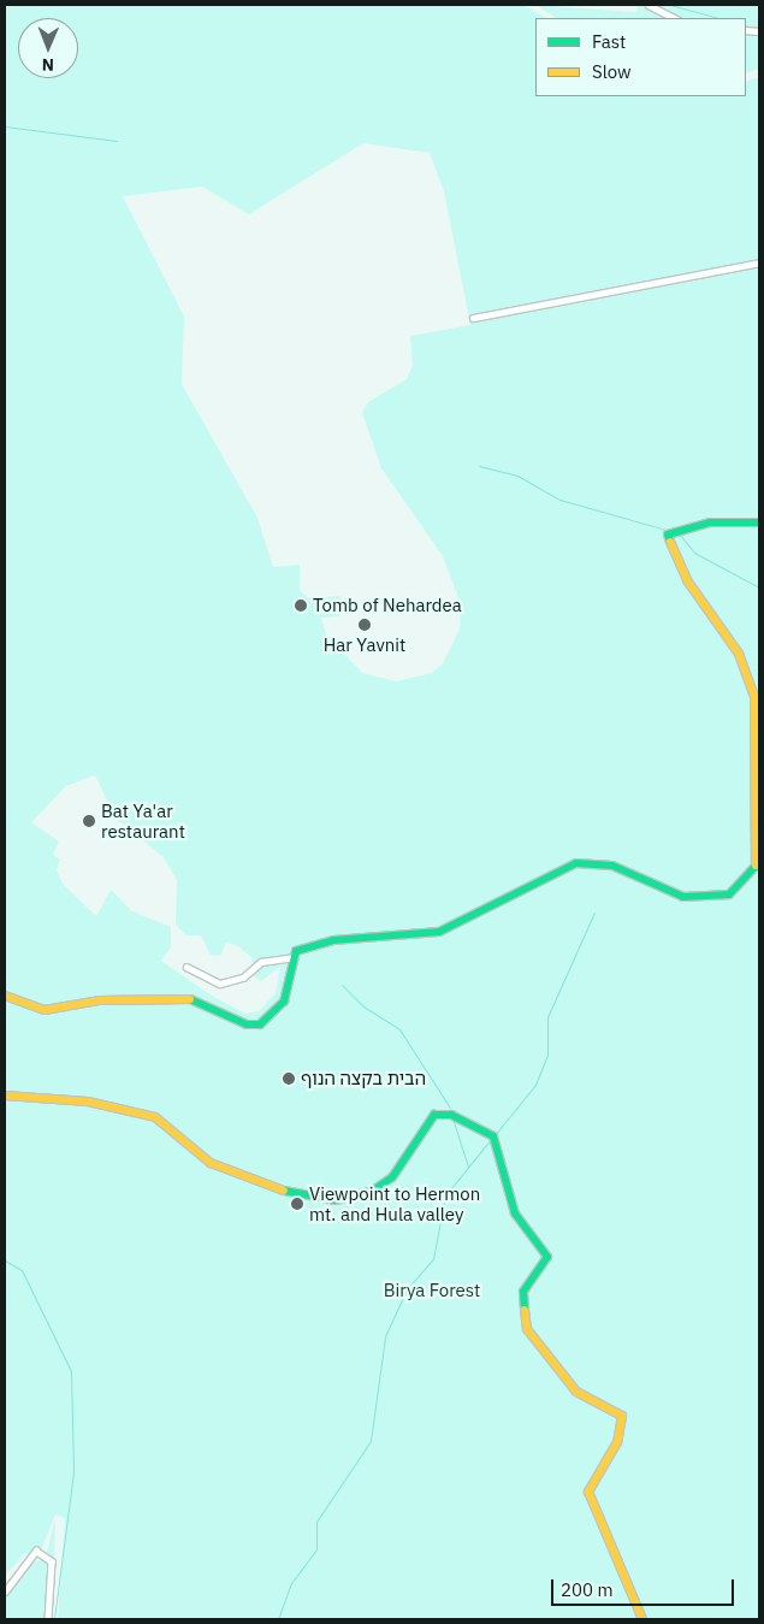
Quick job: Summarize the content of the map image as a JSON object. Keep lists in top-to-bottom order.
{
  "parks": ["Birya Forest"],
  "places": [
    "Tomb of Nehardea",
    "Har Yavnit",
    "Bat Ya'ar restaurant",
    "הבית בקצה הנוף",
    "Viewpoint to Hermon mt. and Hula valley"
  ],
  "legend": ["Fast", "Slow"],
  "scale_bar": "200 m",
  "north": "bottom"
}
